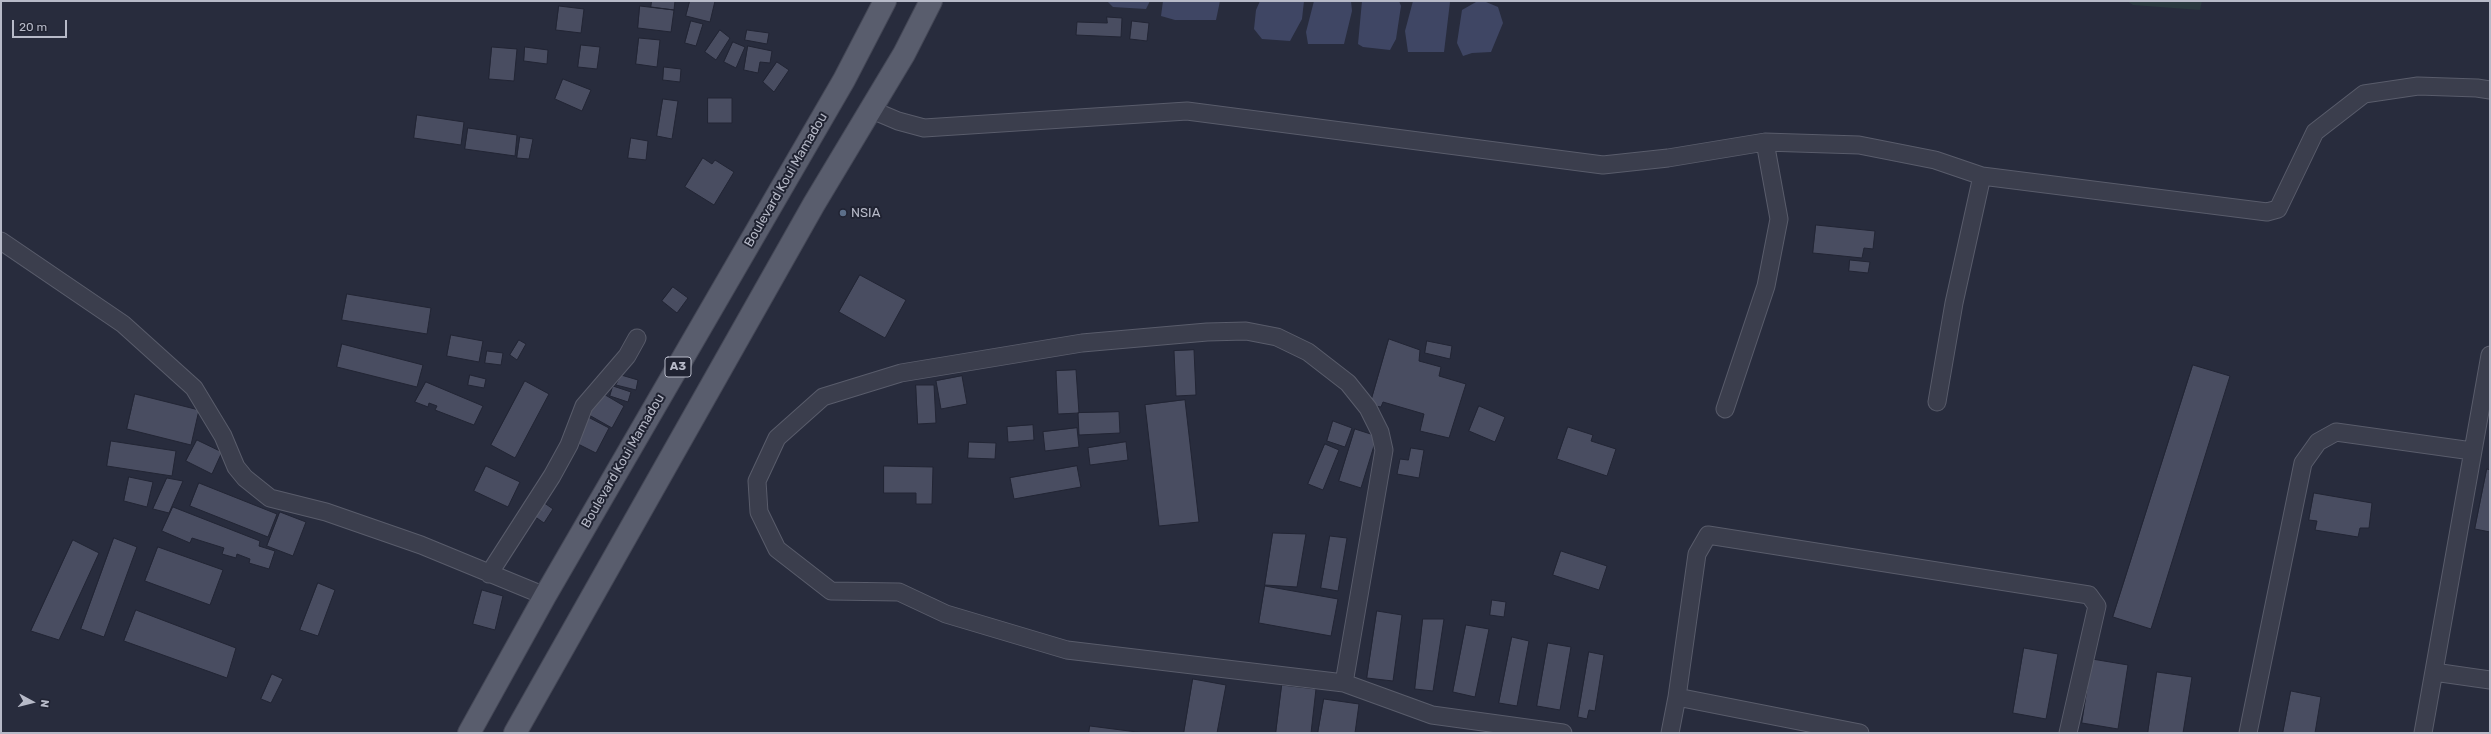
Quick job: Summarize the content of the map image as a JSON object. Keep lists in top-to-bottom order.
{
  "streets": {
    "main road": ["Boulevard Koui Mamadou", "A3"]
  },
  "places": ["NSIA"],
  "scale_bar": "20 m",
  "north": "right"
}
